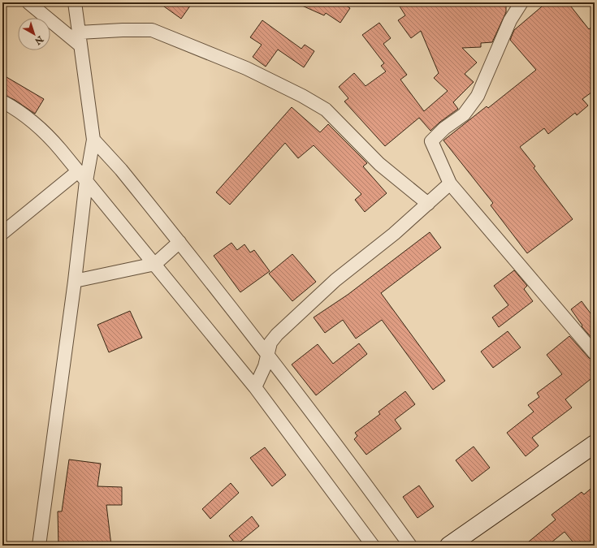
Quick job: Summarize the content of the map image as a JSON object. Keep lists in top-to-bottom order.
{
  "north": "bottom right"
}
